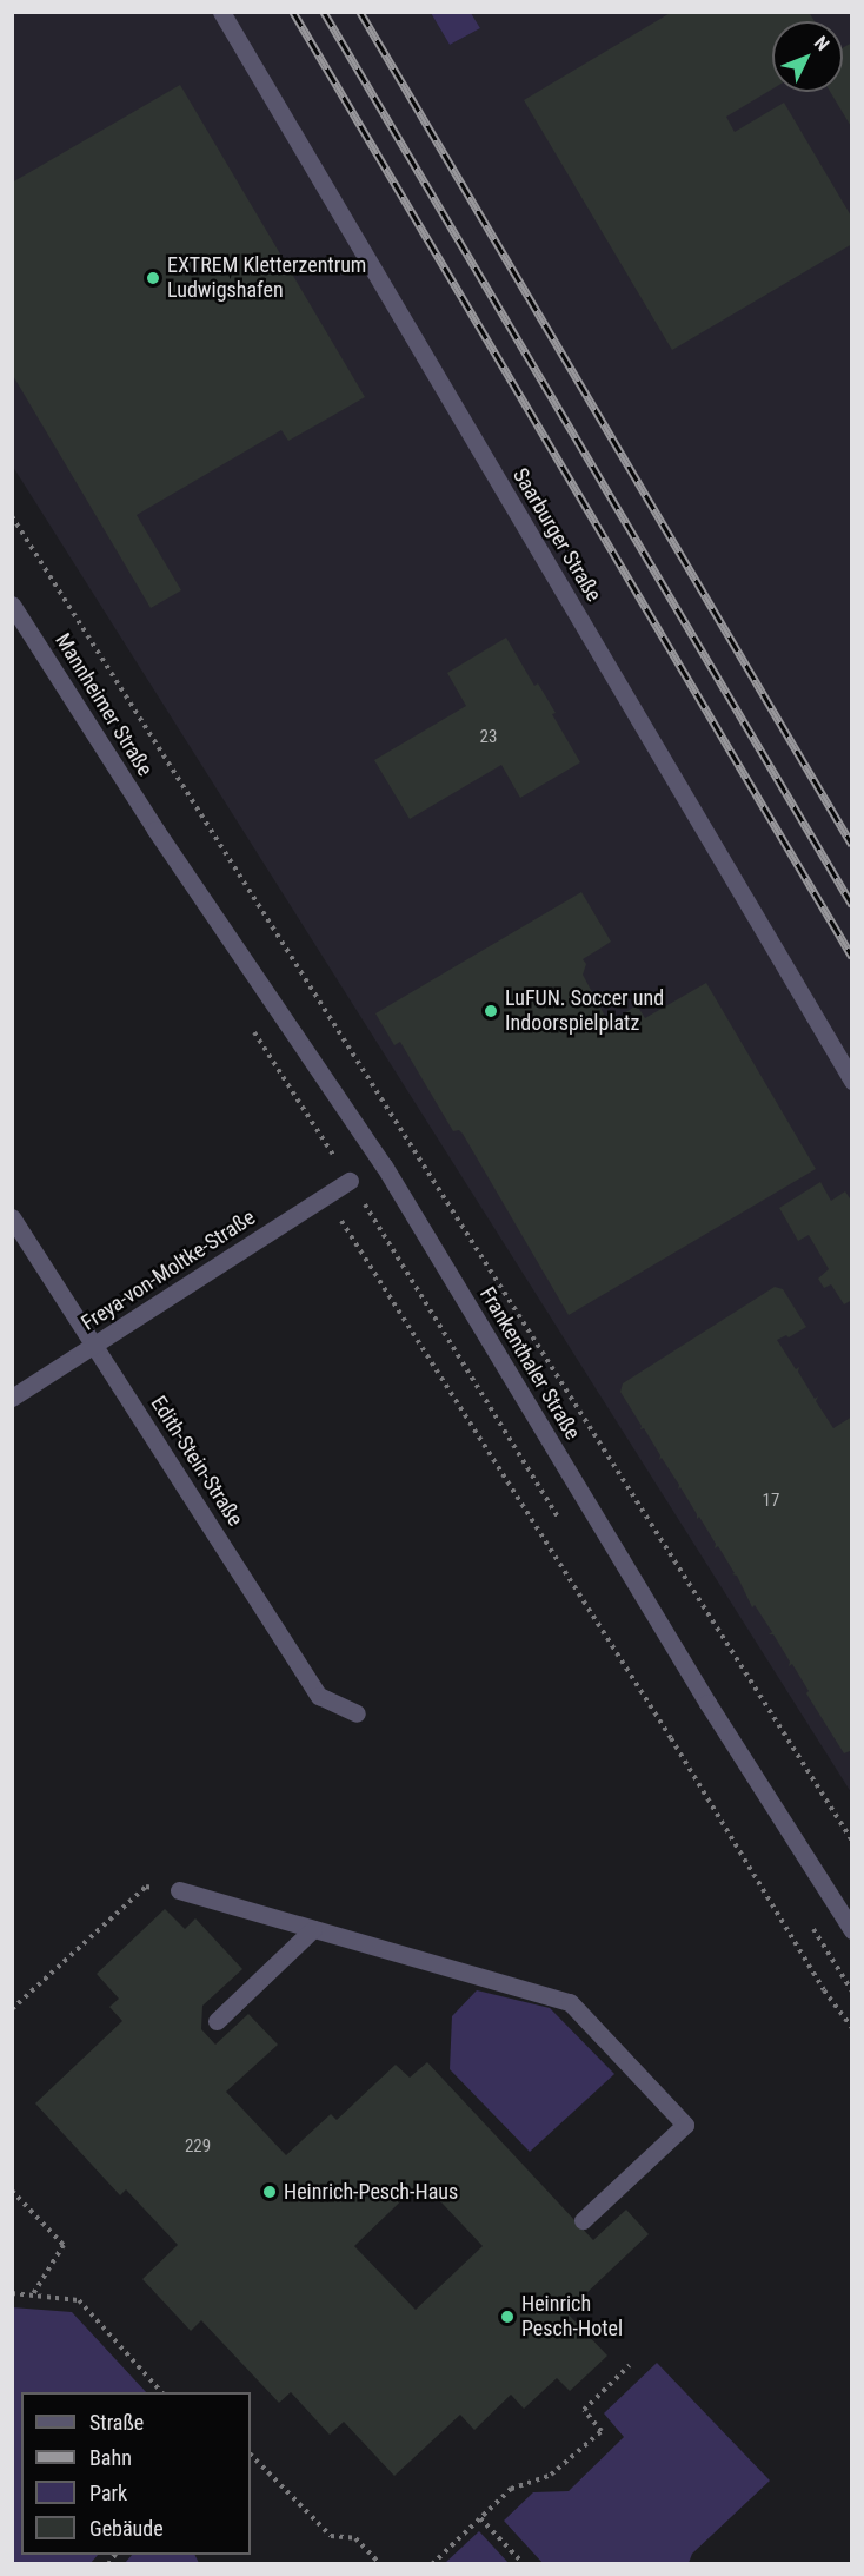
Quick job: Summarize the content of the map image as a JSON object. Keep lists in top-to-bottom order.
{
  "streets": {
    "street": [
      "Saarburger Straße",
      "Mannheimer Straße",
      "Freya-von-Moltke-Straße",
      "Frankenthaler Straße",
      "Edith-Stein-Straße"
    ]
  },
  "crossings": [
    ["Mannheimer Straße", "Frankenthaler Straße"],
    ["Freya-von-Moltke-Straße", "Edith-Stein-Straße"]
  ],
  "places": [
    "EXTREM Kletterzentrum Ludwigshafen",
    "LuFUN. Soccer und Indoorspielplatz",
    "Heinrich-Pesch-Haus",
    "Heinrich Pesch-Hotel"
  ],
  "house_numbers": ["23", "17", "229"],
  "legend": [
    "Straße",
    "Bahn",
    "Park",
    "Gebäude"
  ],
  "north": "top right"
}
